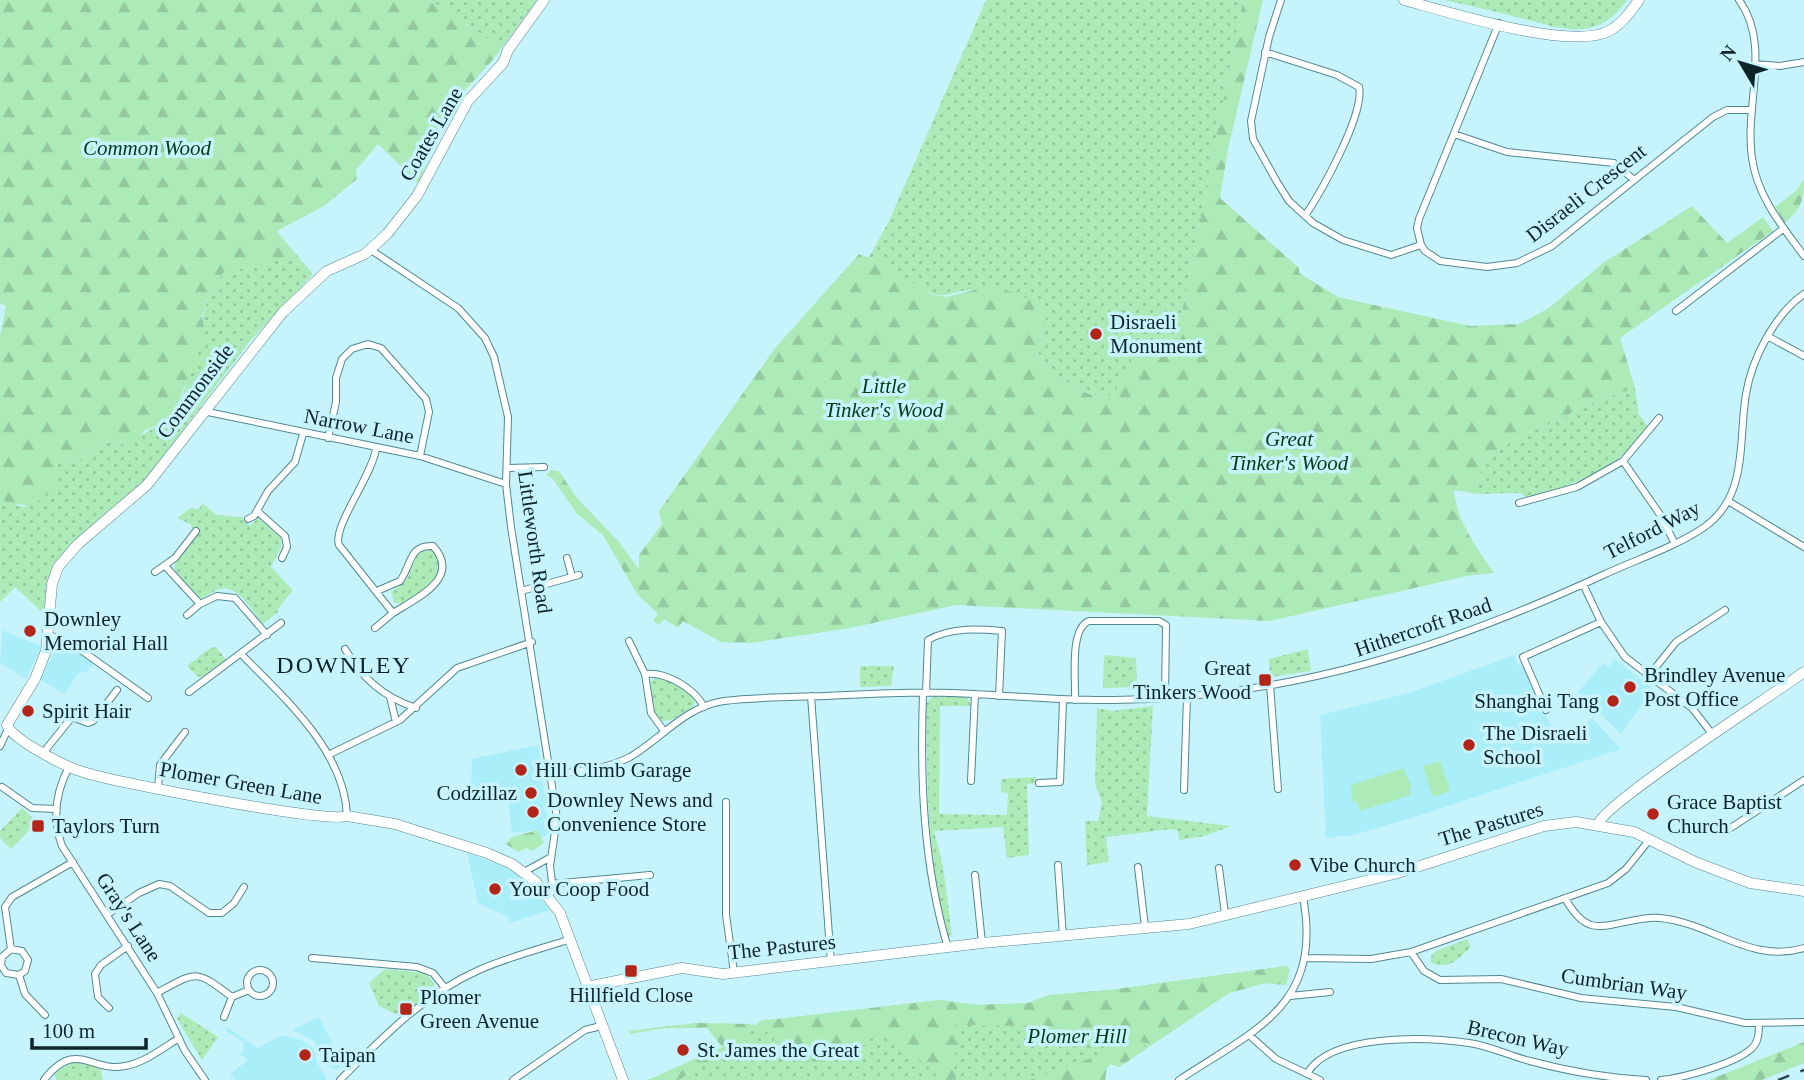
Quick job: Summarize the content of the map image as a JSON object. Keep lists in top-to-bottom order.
{
  "streets": {
    "street": [
      "Coates Lane",
      "Disraeli Crescent",
      "Commonside",
      "Narrow Lane",
      "Telford Way",
      "Littleworth Road",
      "Hithercroft Road",
      "Plomer Green Lane",
      "The Pastures",
      "Gray's Lane",
      "Cumbrian Way",
      "Brecon Way"
    ]
  },
  "crossings": [
    ["Coates Lane", "Commonside"],
    ["Coates Lane", "Littleworth Road"],
    ["Commonside", "Narrow Lane"],
    ["Commonside", "Littleworth Road"],
    ["Narrow Lane", "Littleworth Road"],
    ["Telford Way", "Hithercroft Road"],
    ["Littleworth Road", "Hithercroft Road"],
    ["Littleworth Road", "Plomer Green Lane"],
    ["Plomer Green Lane", "Gray's Lane"]
  ],
  "districts": ["DOWNLEY"],
  "parks": [
    "Common Wood",
    "Little Tinker's Wood",
    "Great Tinker's Wood",
    "Plomer Hill"
  ],
  "places": {
    "other": [
      "Disraeli Monument",
      "Downley Memorial Hall",
      "Brindley Avenue Post Office",
      "Shanghai Tang",
      "Spirit Hair",
      "The Disraeli School",
      "Hill Climb Garage",
      "Codzillaz",
      "Downley News and Convenience Store",
      "Grace Baptist Church",
      "Vibe Church",
      "Your Coop Food",
      "St. James the Great",
      "Taipan"
    ],
    "transit": [
      "Great Tinkers Wood",
      "Taylors Turn",
      "Hillfield Close",
      "Plomer Green Avenue"
    ]
  },
  "scale_bar": "100 m",
  "north": "top left"
}
